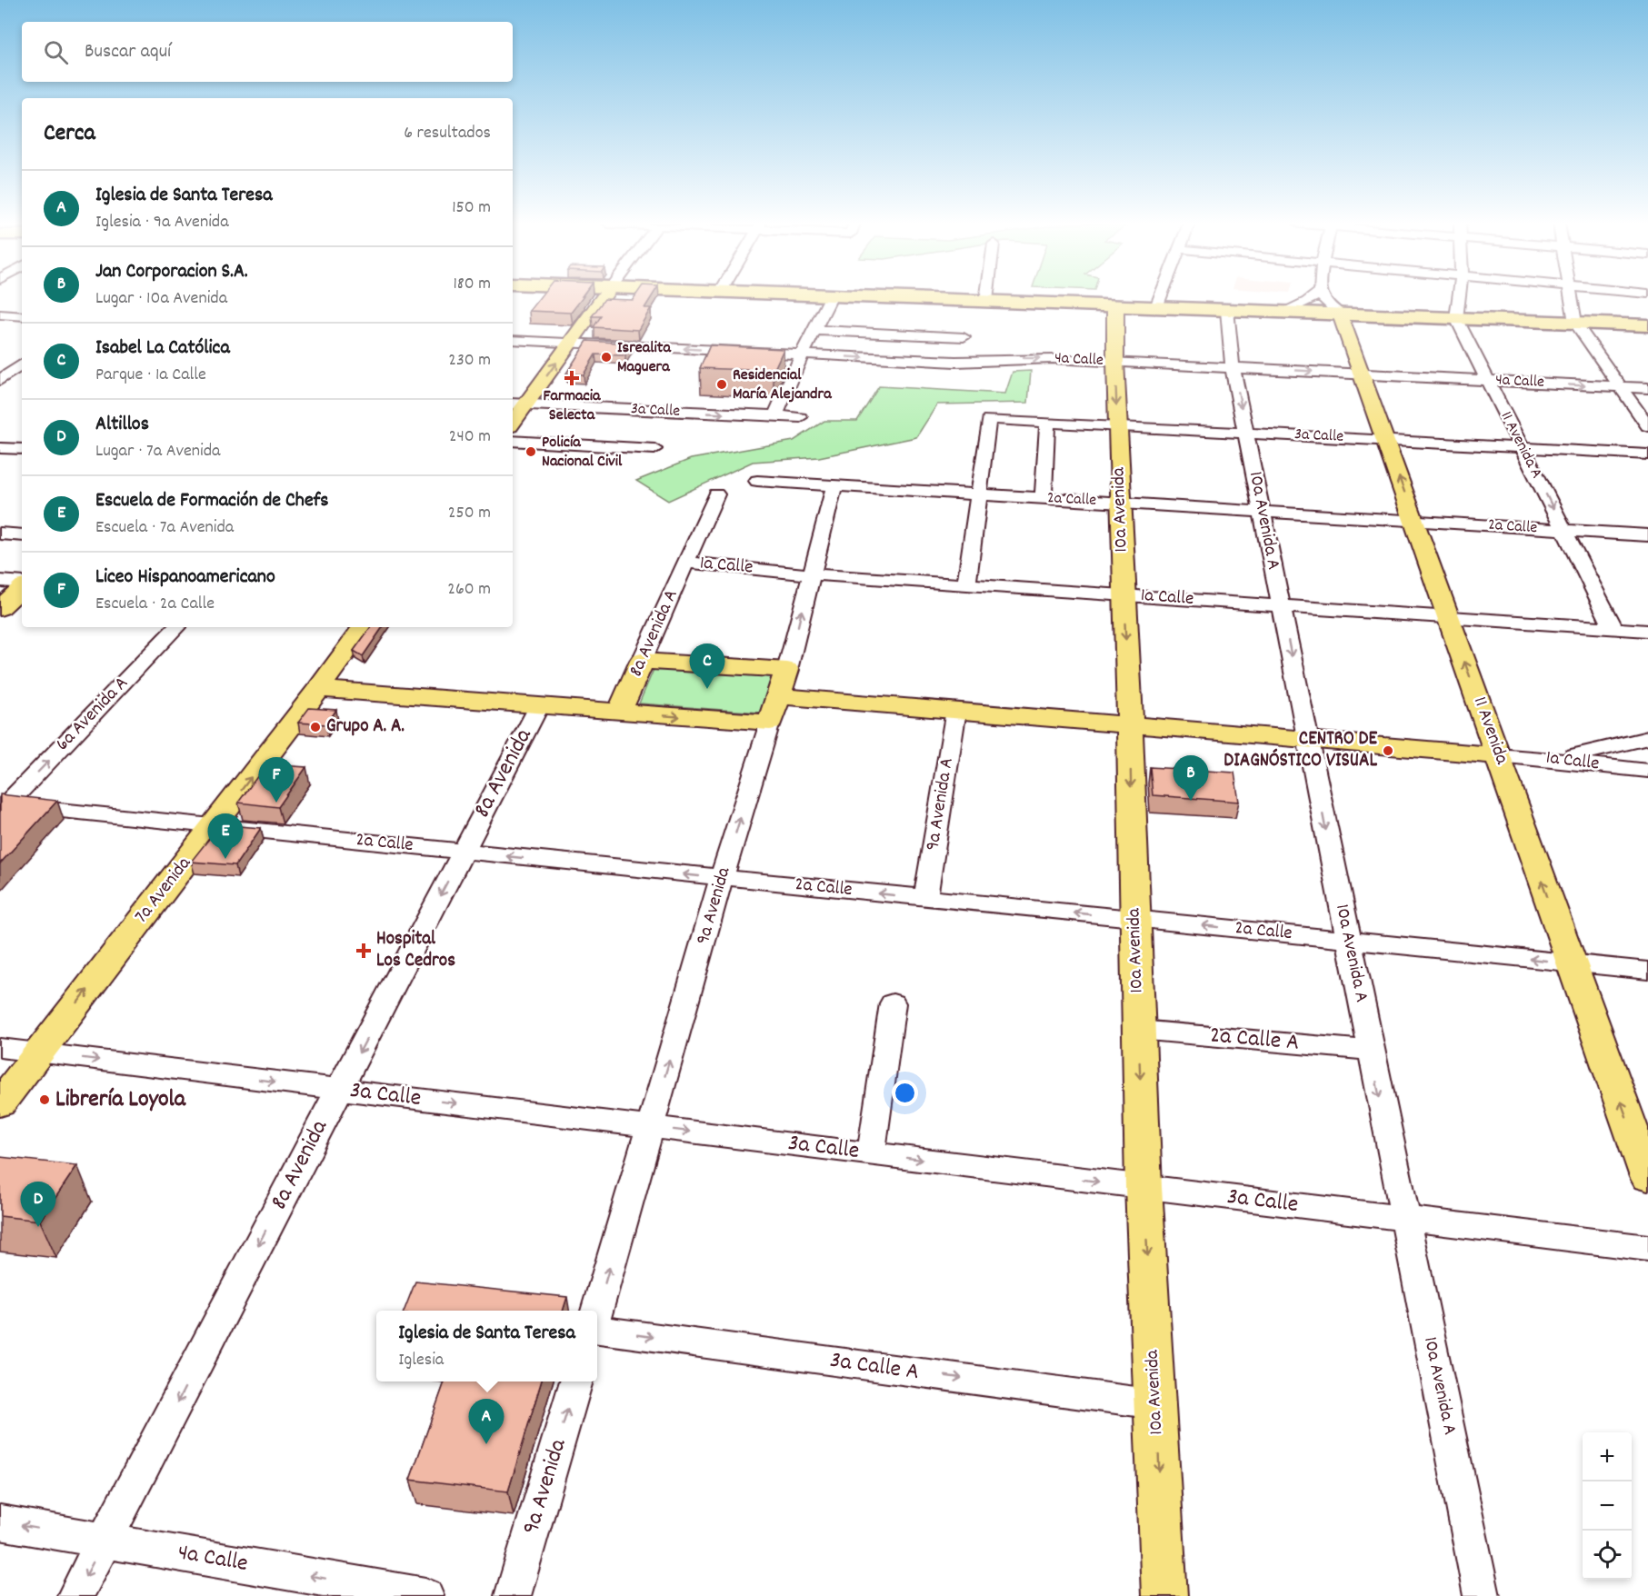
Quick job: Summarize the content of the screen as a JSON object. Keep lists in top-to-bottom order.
{
  "streets": {
    "main road": [
      "10a Avenida",
      "1a Calle",
      "8a Avenida A",
      "11 Avenida",
      "7a Avenida",
      "9a Avenida"
    ],
    "street": [
      "4a Calle",
      "3a Calle",
      "11 Avenida A",
      "2a Calle",
      "10a Avenida A",
      "6a Avenida A",
      "8a Avenida",
      "9a Avenida A",
      "2a Calle A",
      "3a Calle A"
    ]
  },
  "crossings": [
    ["4a Calle", "11 Avenida A"],
    ["4a Calle", "10a Avenida"],
    ["4a Calle", "10a Avenida A"],
    ["4a Calle", "11 Avenida"],
    ["4a Calle", "8a Avenida"],
    ["3a Calle", "11 Avenida A"],
    ["3a Calle", "2a Calle"],
    ["3a Calle", "10a Avenida"],
    ["3a Calle", "10a Avenida A"],
    ["3a Calle", "11 Avenida"],
    ["3a Calle", "8a Avenida"],
    ["3a Calle", "7a Avenida"],
    ["3a Calle", "9a Avenida"],
    ["11 Avenida A", "2a Calle"],
    ["11 Avenida A", "1a Calle"],
    ["2a Calle", "10a Avenida"],
    ["2a Calle", "10a Avenida A"],
    ["2a Calle", "6a Avenida A"],
    ["2a Calle", "11 Avenida"],
    ["2a Calle", "8a Avenida"],
    ["2a Calle", "9a Avenida A"],
    ["2a Calle", "7a Avenida"],
    ["2a Calle", "9a Avenida"],
    ["10a Avenida", "1a Calle"],
    ["10a Avenida", "2a Calle A"],
    ["10a Avenida", "3a Calle A"],
    ["10a Avenida A", "1a Calle"],
    ["10a Avenida A", "2a Calle A"],
    ["1a Calle", "8a Avenida A"],
    ["1a Calle", "11 Avenida"],
    ["1a Calle", "9a Avenida A"],
    ["1a Calle", "9a Avenida"]
  ],
  "one_way": [
    "3a Calle",
    "2a Calle",
    "10a Avenida",
    "10a Avenida A",
    "6a Avenida A",
    "11 Avenida",
    "8a Avenida",
    "7a Avenida",
    "9a Avenida",
    "3a Calle A"
  ],
  "places": {
    "other": [
      "Isrealita Maguera",
      "Residencial María Alejandra",
      "Policía Nacional Civil",
      "Grupo A. A.",
      "CENTRO DE DIAGNÓSTICO VISUAL",
      "Librería Loyola"
    ],
    "health": ["Farmacia Selecta", "Hospital Los Cedros"]
  },
  "page": {
    "search": "Buscar aquí",
    "heading": ["Cerca", "6 resultados"],
    "list": [
      {
        "mark": "A",
        "name": "Iglesia de Santa Teresa",
        "note": "Iglesia · 9a Avenida",
        "value": "150 m"
      },
      {
        "mark": "B",
        "name": "Jan Corporacion S.A.",
        "note": "Lugar · 10a Avenida",
        "value": "180 m"
      },
      {
        "mark": "C",
        "name": "Isabel La Católica",
        "note": "Parque · 1a Calle",
        "value": "230 m"
      },
      {
        "mark": "D",
        "name": "Altillos",
        "note": "Lugar · 7a Avenida",
        "value": "240 m"
      },
      {
        "mark": "E",
        "name": "Escuela de Formación de Chefs",
        "note": "Escuela · 7a Avenida",
        "value": "250 m"
      },
      {
        "mark": "F",
        "name": "Liceo Hispanoamericano",
        "note": "Escuela · 2a Calle",
        "value": "260 m"
      }
    ],
    "pins": [
      "C",
      "B",
      "F",
      "E",
      "D",
      "A"
    ],
    "popup": ["Iglesia de Santa Teresa", "Iglesia"],
    "map_buttons": ["+", "−"]
  }
}
